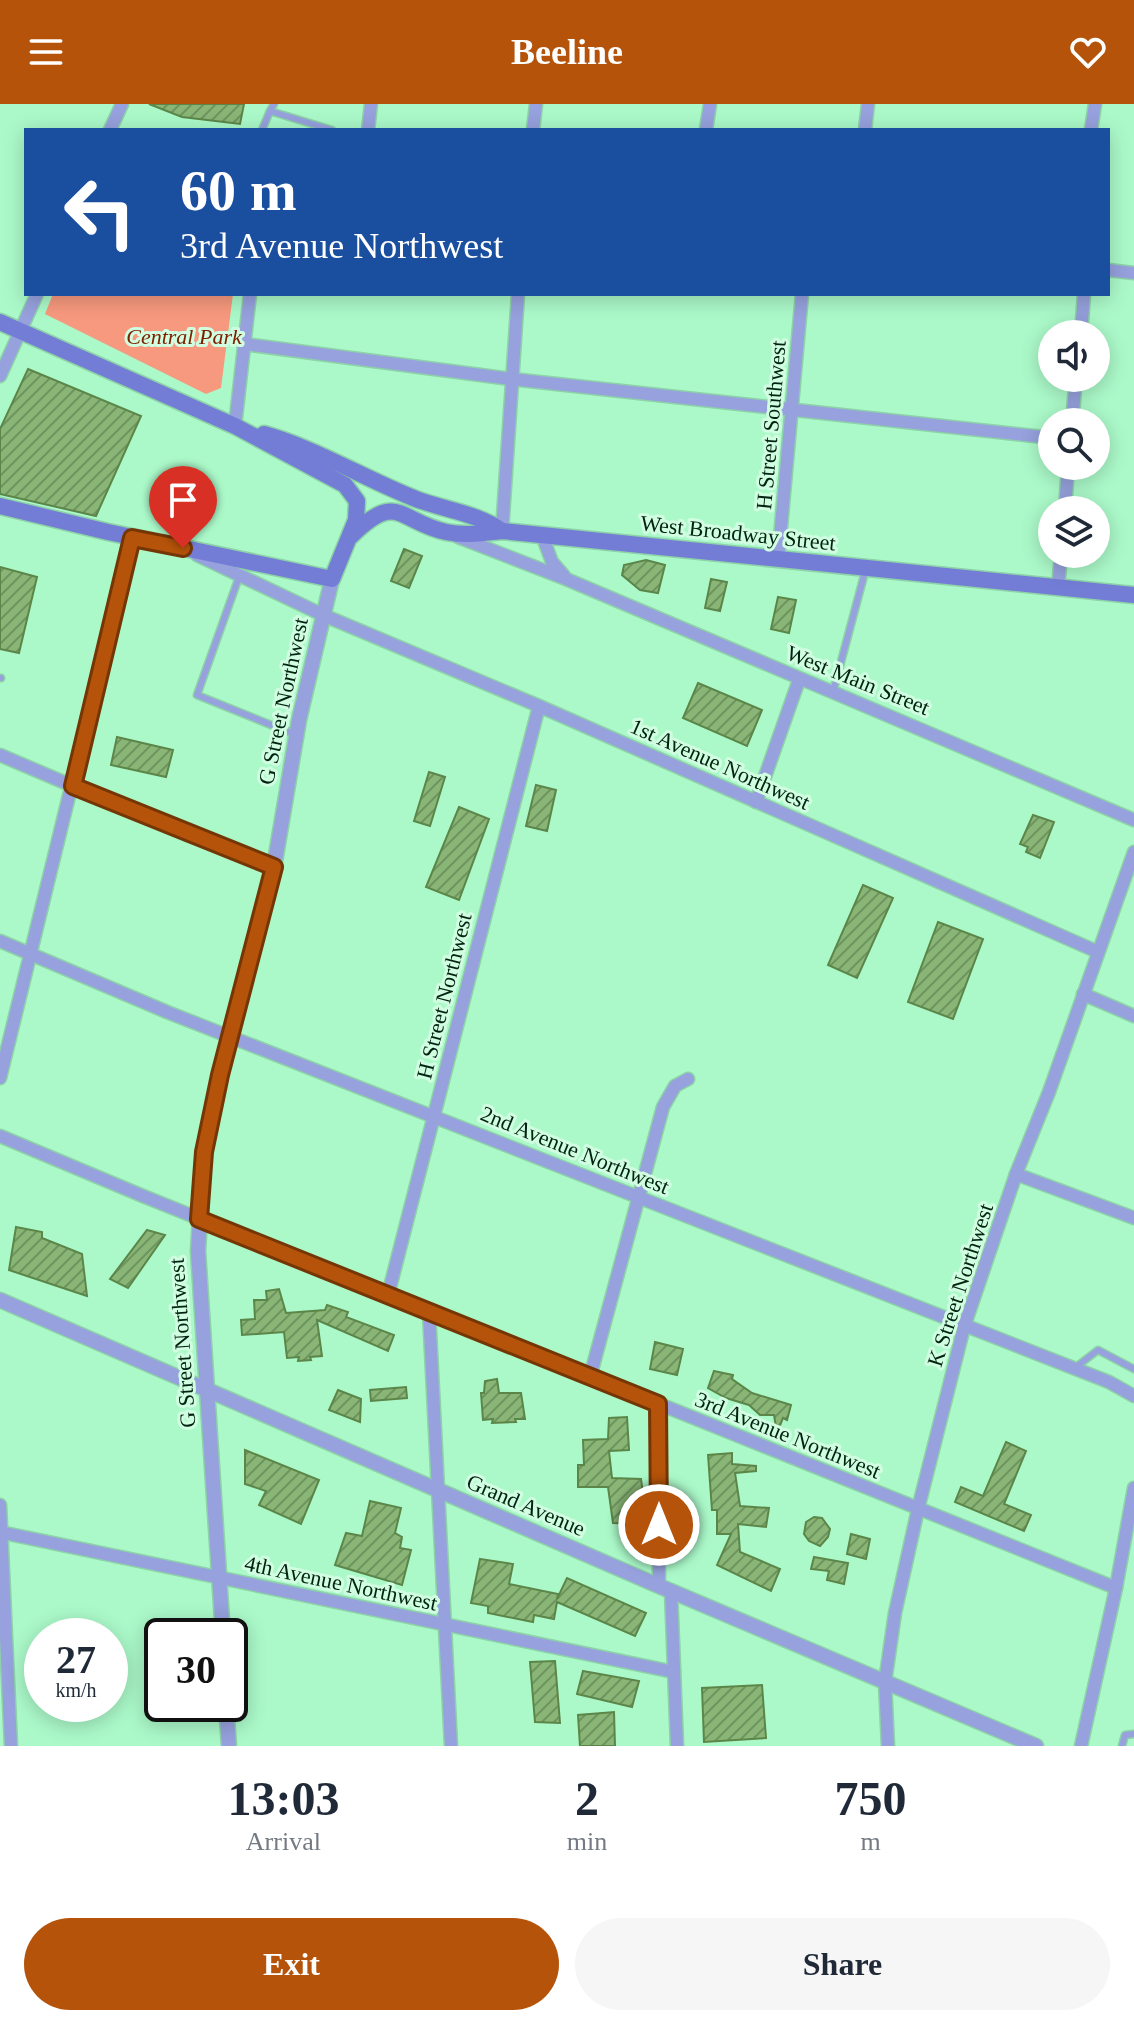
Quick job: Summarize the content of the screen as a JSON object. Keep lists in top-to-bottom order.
{
  "streets": {
    "main road": ["West Broadway Street", "G Street Northwest"],
    "street": [
      "H Street Southwest",
      "West Main Street",
      "1st Avenue Northwest",
      "H Street Northwest",
      "2nd Avenue Northwest",
      "K Street Northwest",
      "3rd Avenue Northwest",
      "Grand Avenue",
      "4th Avenue Northwest"
    ]
  },
  "crossings": [
    ["H Street Southwest", "West Broadway Street"],
    ["West Broadway Street", "West Main Street"],
    ["West Broadway Street", "G Street Northwest"],
    ["G Street Northwest", "1st Avenue Northwest"],
    ["G Street Northwest", "2nd Avenue Northwest"],
    ["G Street Northwest", "3rd Avenue Northwest"],
    ["G Street Northwest", "Grand Avenue"],
    ["G Street Northwest", "4th Avenue Northwest"],
    ["1st Avenue Northwest", "H Street Northwest"],
    ["1st Avenue Northwest", "K Street Northwest"],
    ["H Street Northwest", "2nd Avenue Northwest"],
    ["H Street Northwest", "3rd Avenue Northwest"],
    ["2nd Avenue Northwest", "K Street Northwest"],
    ["K Street Northwest", "3rd Avenue Northwest"],
    ["K Street Northwest", "Grand Avenue"]
  ],
  "parks": ["Central Park"],
  "page": {
    "header": "Beeline",
    "turn": ["60 m", "3rd Avenue Northwest"],
    "speed": "27 km/h",
    "limit": "30",
    "eta": [
      "13:03",
      "Arrival",
      "2",
      "min",
      "750",
      "m"
    ],
    "buttons": ["Exit", "Share"]
  }
}
